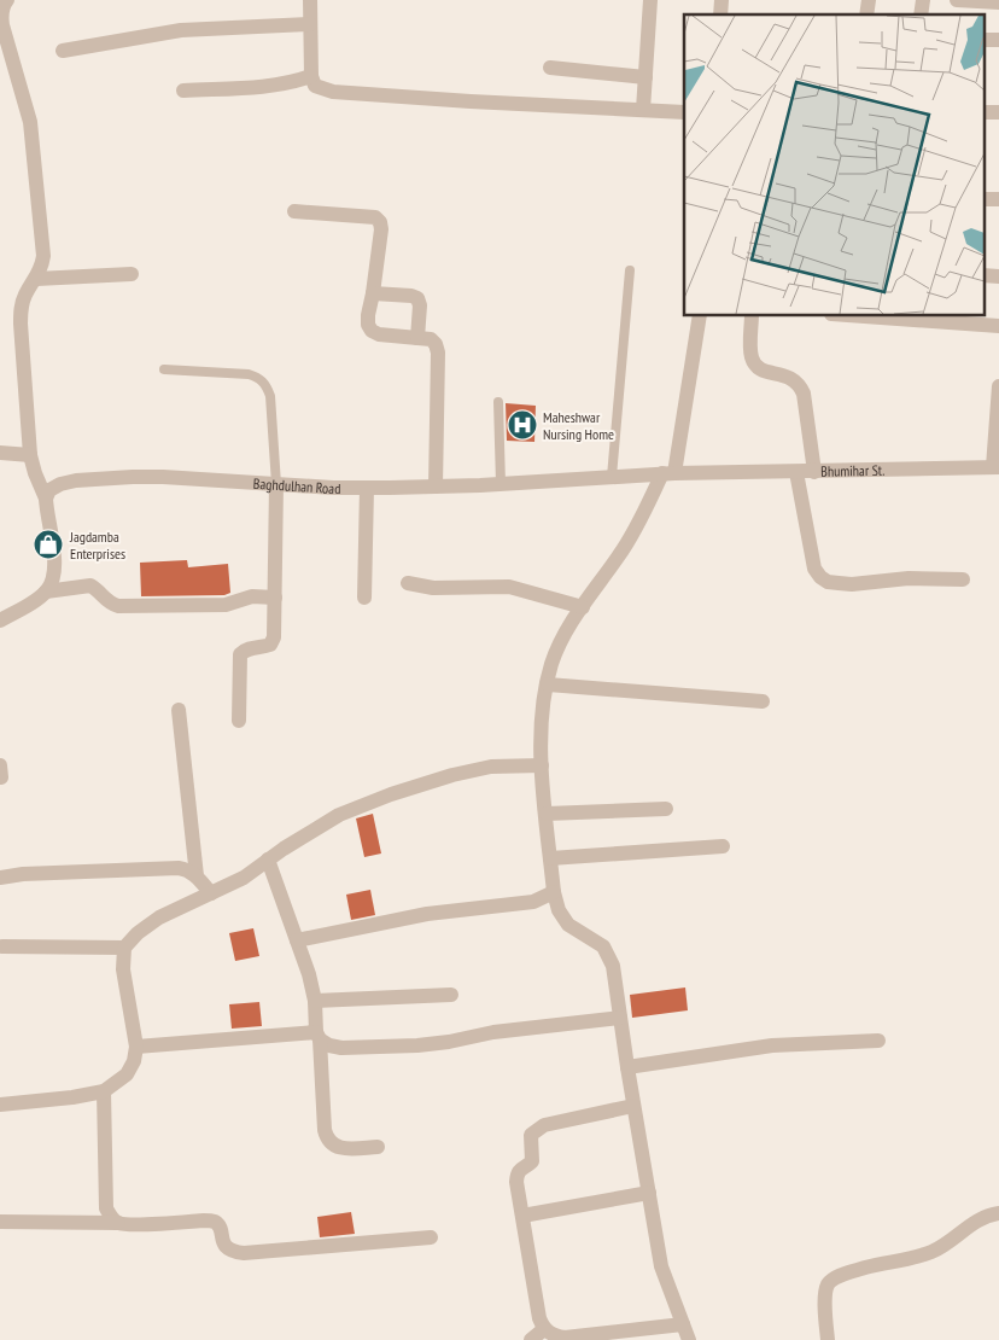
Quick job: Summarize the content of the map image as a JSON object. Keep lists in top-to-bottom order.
{
  "streets": {
    "street": ["Bhumihar St.", "Baghdulhan Road"]
  },
  "crossings": [
    ["Bhumihar St.", "Baghdulhan Road"]
  ],
  "places": {
    "hospital": ["Maheshwar Nursing Home"],
    "shop": ["Jagdamba Enterprises"]
  }
}
